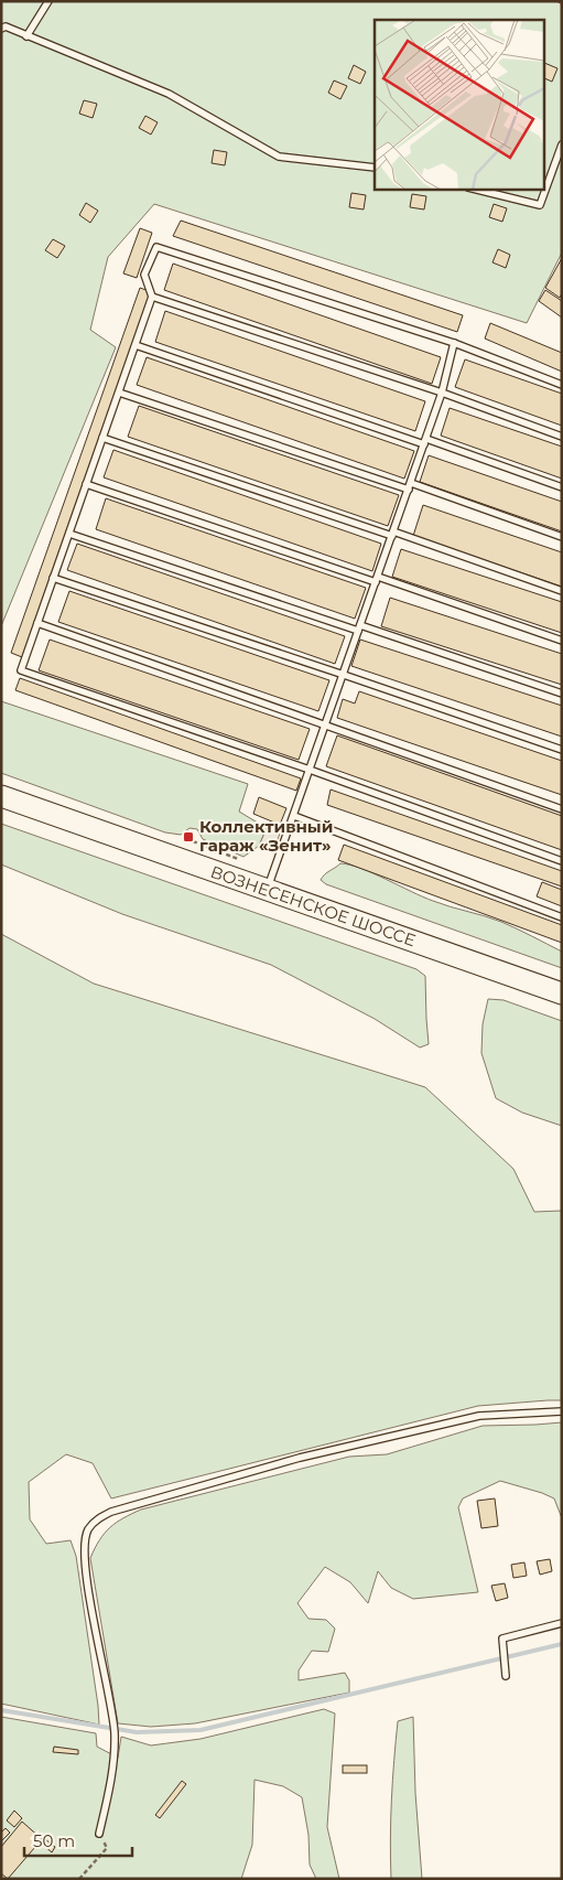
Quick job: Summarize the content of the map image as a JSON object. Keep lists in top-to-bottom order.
{
  "streets": {
    "main road": ["ВОЗНЕСЕНСКОЕ ШОССЕ"]
  },
  "places": {
    "transit": ["Коллективный гараж «Зенит»"]
  },
  "scale_bar": "50 m"
}
